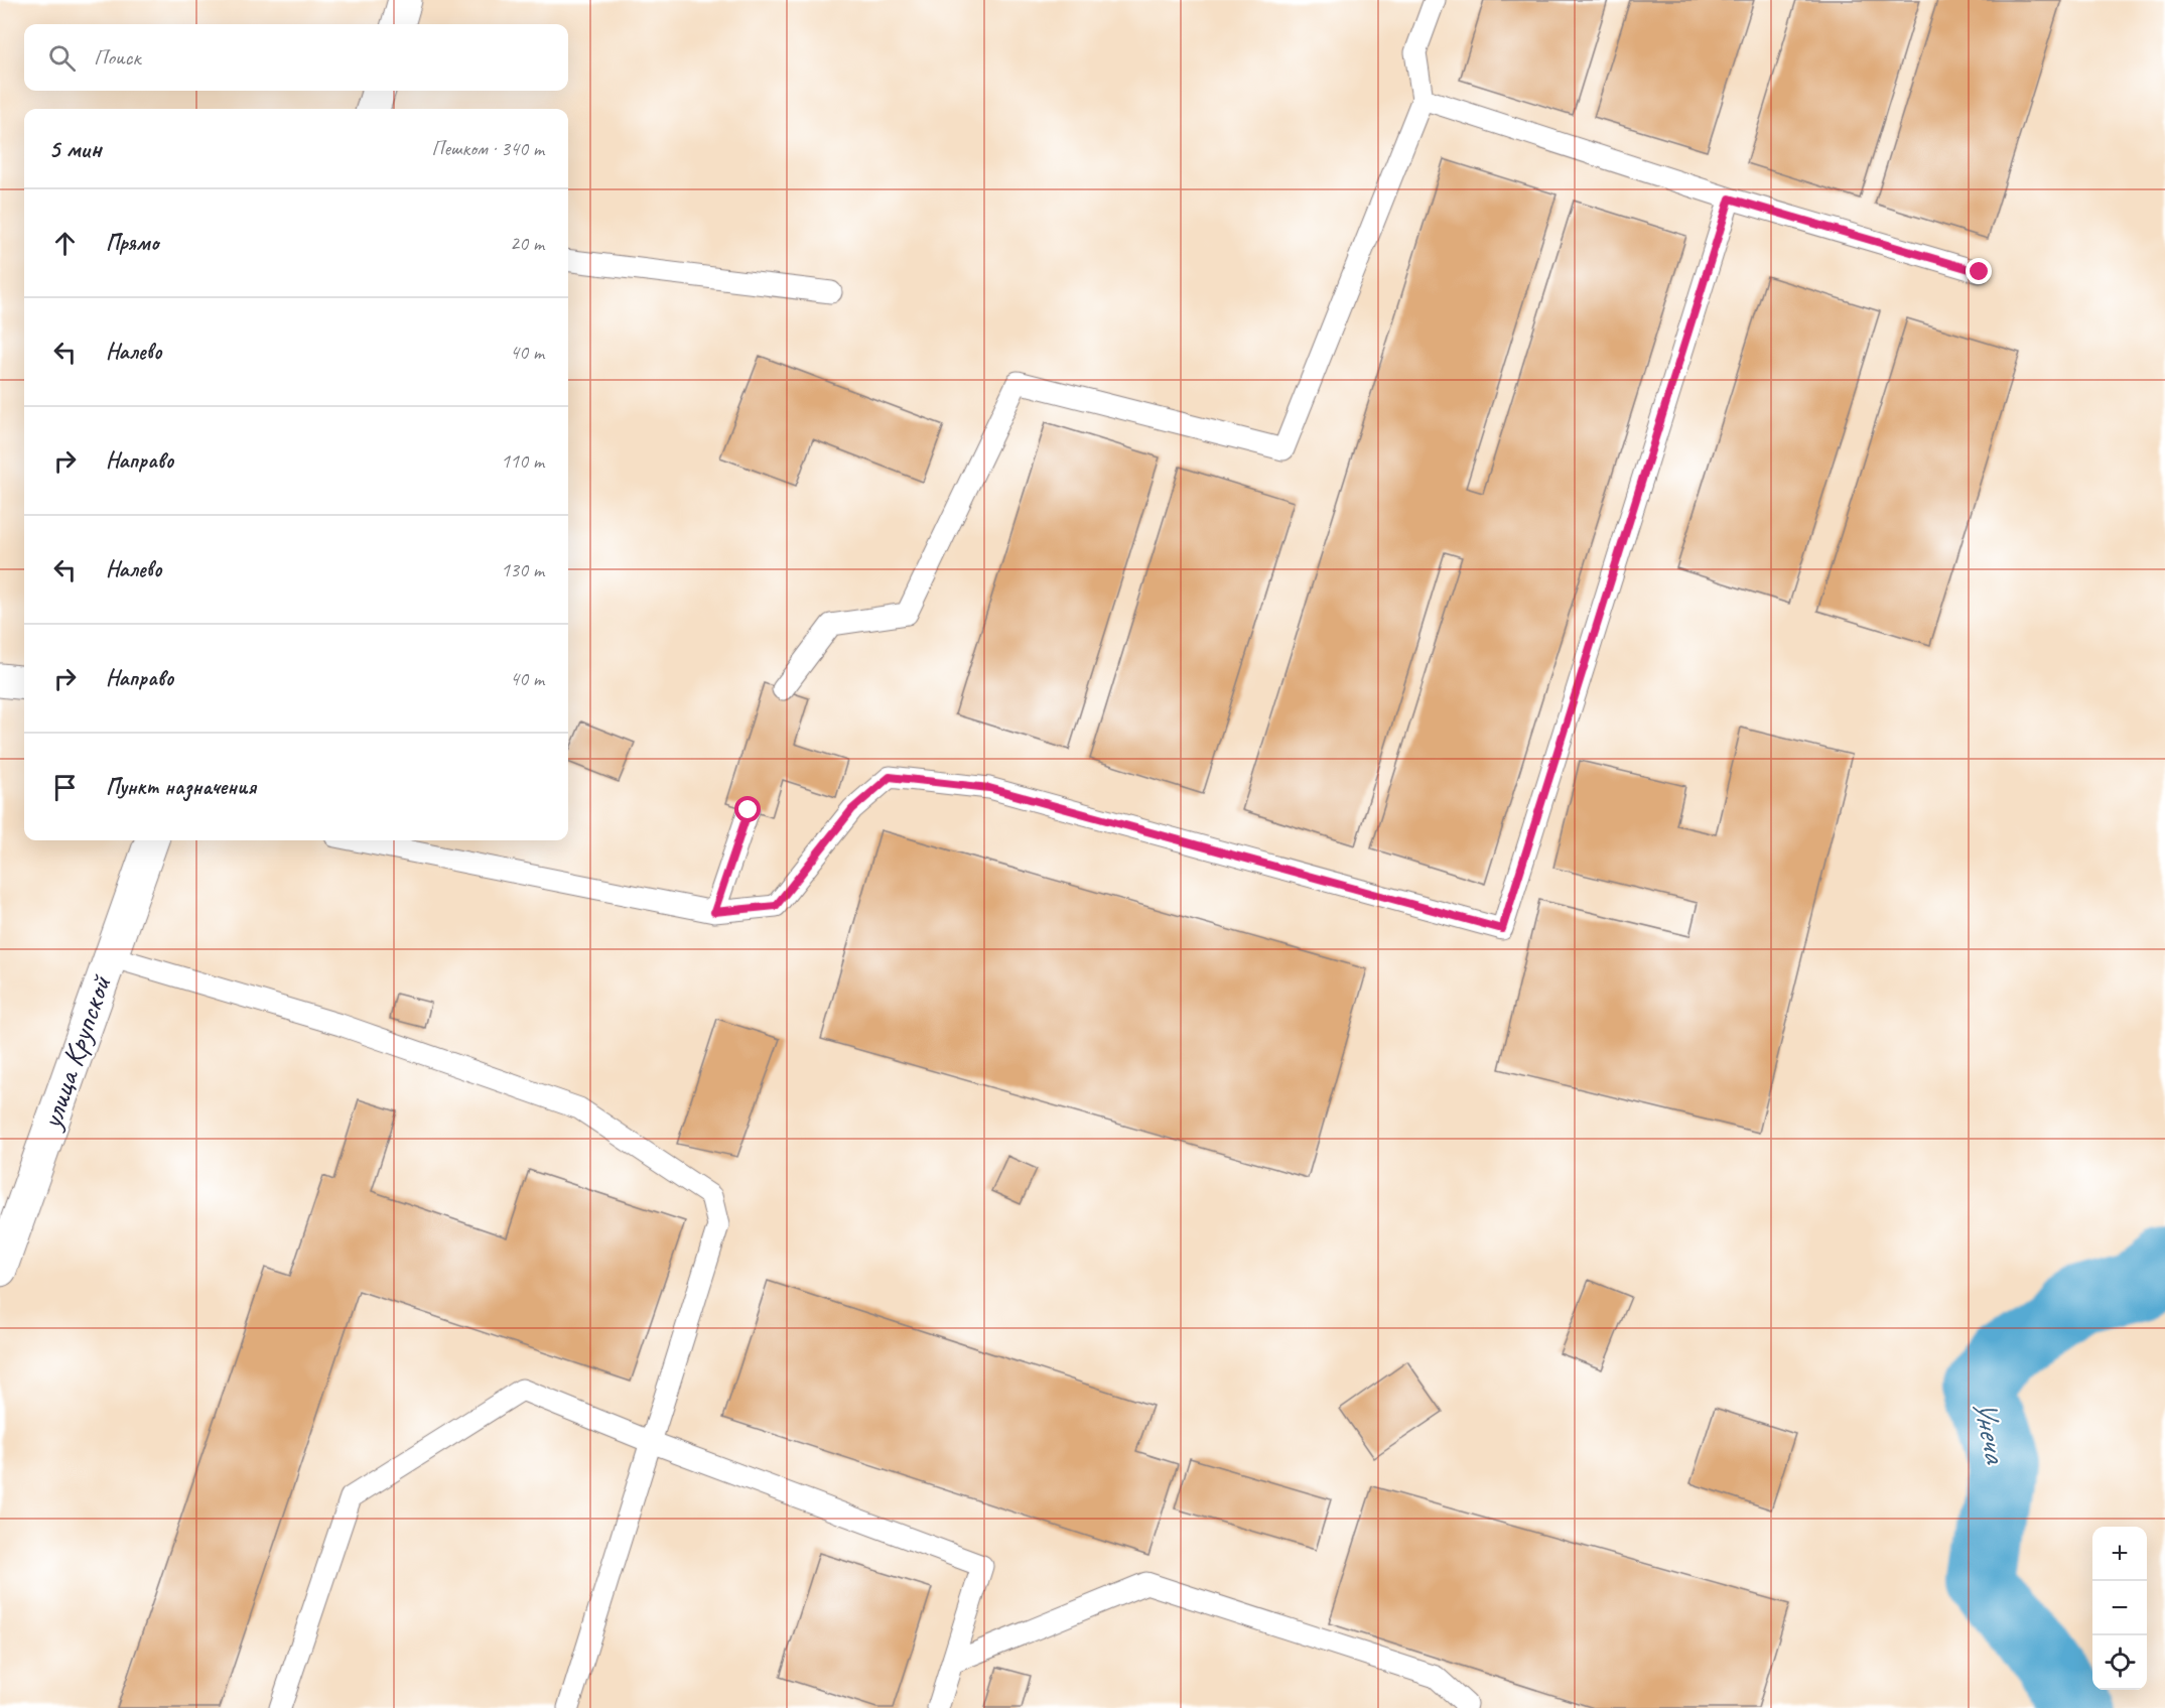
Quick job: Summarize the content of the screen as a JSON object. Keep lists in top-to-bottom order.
{
  "streets": {
    "street": ["улица Крупской"]
  },
  "water": ["Унеча"],
  "page": {
    "search": "Поиск",
    "heading": ["5 мин", "Пешком · 340 m"],
    "list": [
      ["Прямо", "20 m"],
      ["Налево", "40 m"],
      ["Направо", "110 m"],
      ["Налево", "130 m"],
      ["Направо", "40 m"],
      "Пункт назначения"
    ],
    "map_buttons": ["+", "−"]
  }
}
